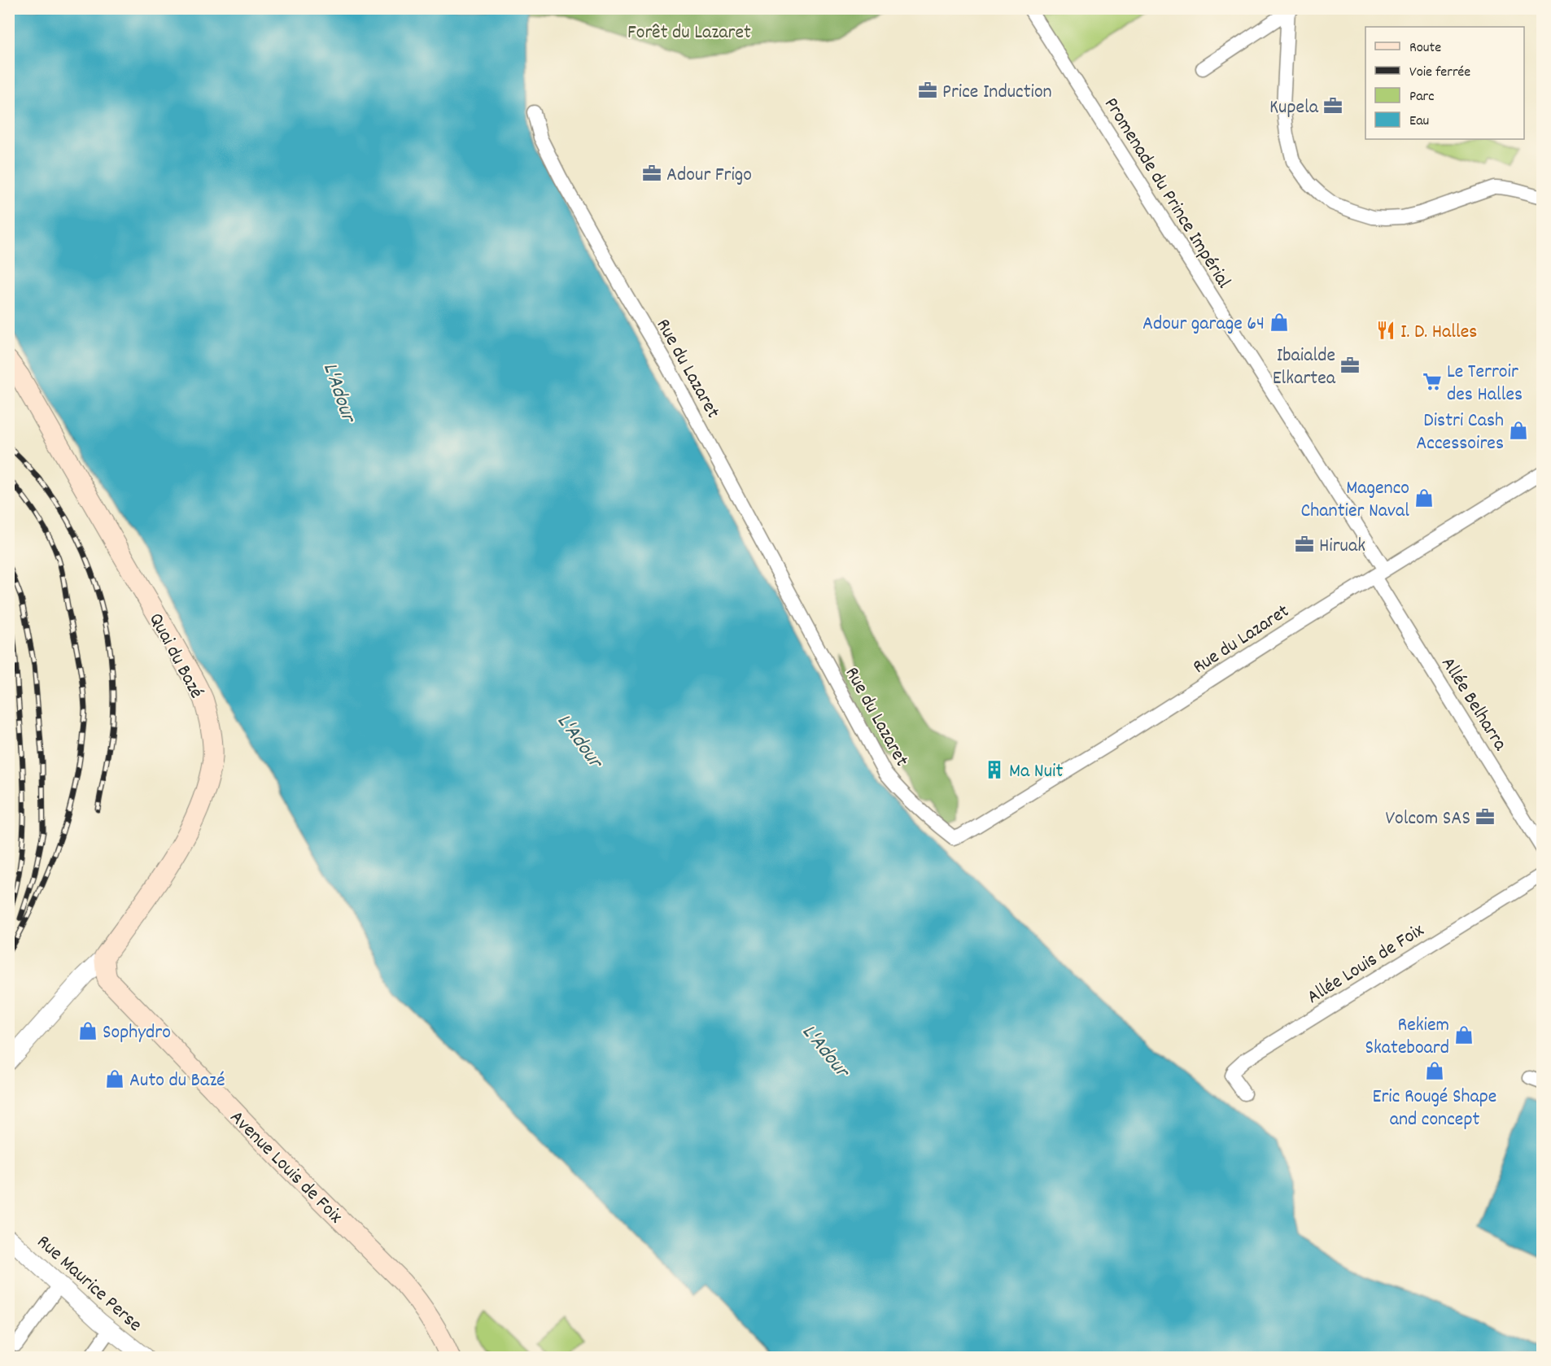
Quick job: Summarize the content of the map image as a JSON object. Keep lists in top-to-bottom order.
{
  "streets": {
    "main road": ["Quai du Bazé", "Avenue Louis de Foix"],
    "street": [
      "Promenade du Prince Impérial",
      "Rue du Lazaret",
      "Allée Belharra",
      "Allée Louis de Foix",
      "Rue Maurice Perse"
    ]
  },
  "crossings": [
    ["Promenade du Prince Impérial", "Rue du Lazaret"],
    ["Promenade du Prince Impérial", "Allée Belharra"],
    ["Rue du Lazaret", "Allée Belharra"],
    ["Quai du Bazé", "Avenue Louis de Foix"]
  ],
  "water": ["L'Adour"],
  "parks": ["Forêt du Lazaret"],
  "places": {
    "office": [
      "Price Induction",
      "Kupela",
      "Adour Frigo",
      "Ibaialde Elkartea",
      "Hiruak",
      "Volcom SAS"
    ],
    "shop": [
      "Adour garage 64",
      "Distri Cash Accessoires",
      "Magenco Chantier Naval",
      "Sophydro",
      "Rekiem Skateboard",
      "Eric Rougé Shape and concept",
      "Auto du Bazé"
    ],
    "restaurant": ["I. D. Halles"],
    "supermarket": ["Le Terroir des Halles"],
    "building": ["Ma Nuit"]
  },
  "legend": [
    "Route",
    "Voie ferrée",
    "Parc",
    "Eau"
  ]
}
